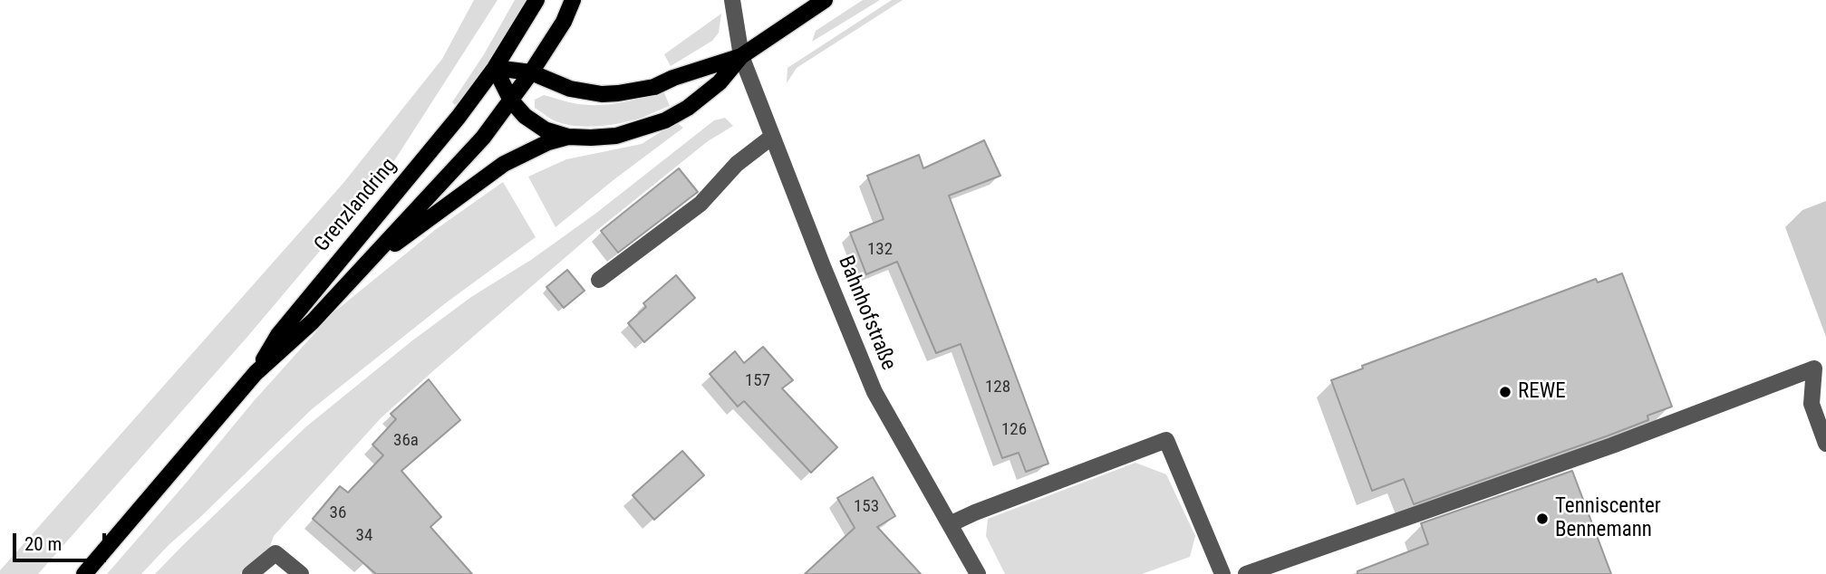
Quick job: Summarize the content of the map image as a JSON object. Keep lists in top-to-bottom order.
{
  "streets": {
    "main road": ["Grenzlandring"],
    "street": ["Bahnhofstraße"]
  },
  "places": ["REWE", "Tenniscenter Bennemann"],
  "house_numbers": [
    "132",
    "157",
    "128",
    "126",
    "36a",
    "153",
    "36",
    "34"
  ],
  "scale_bar": "20 m"
}
